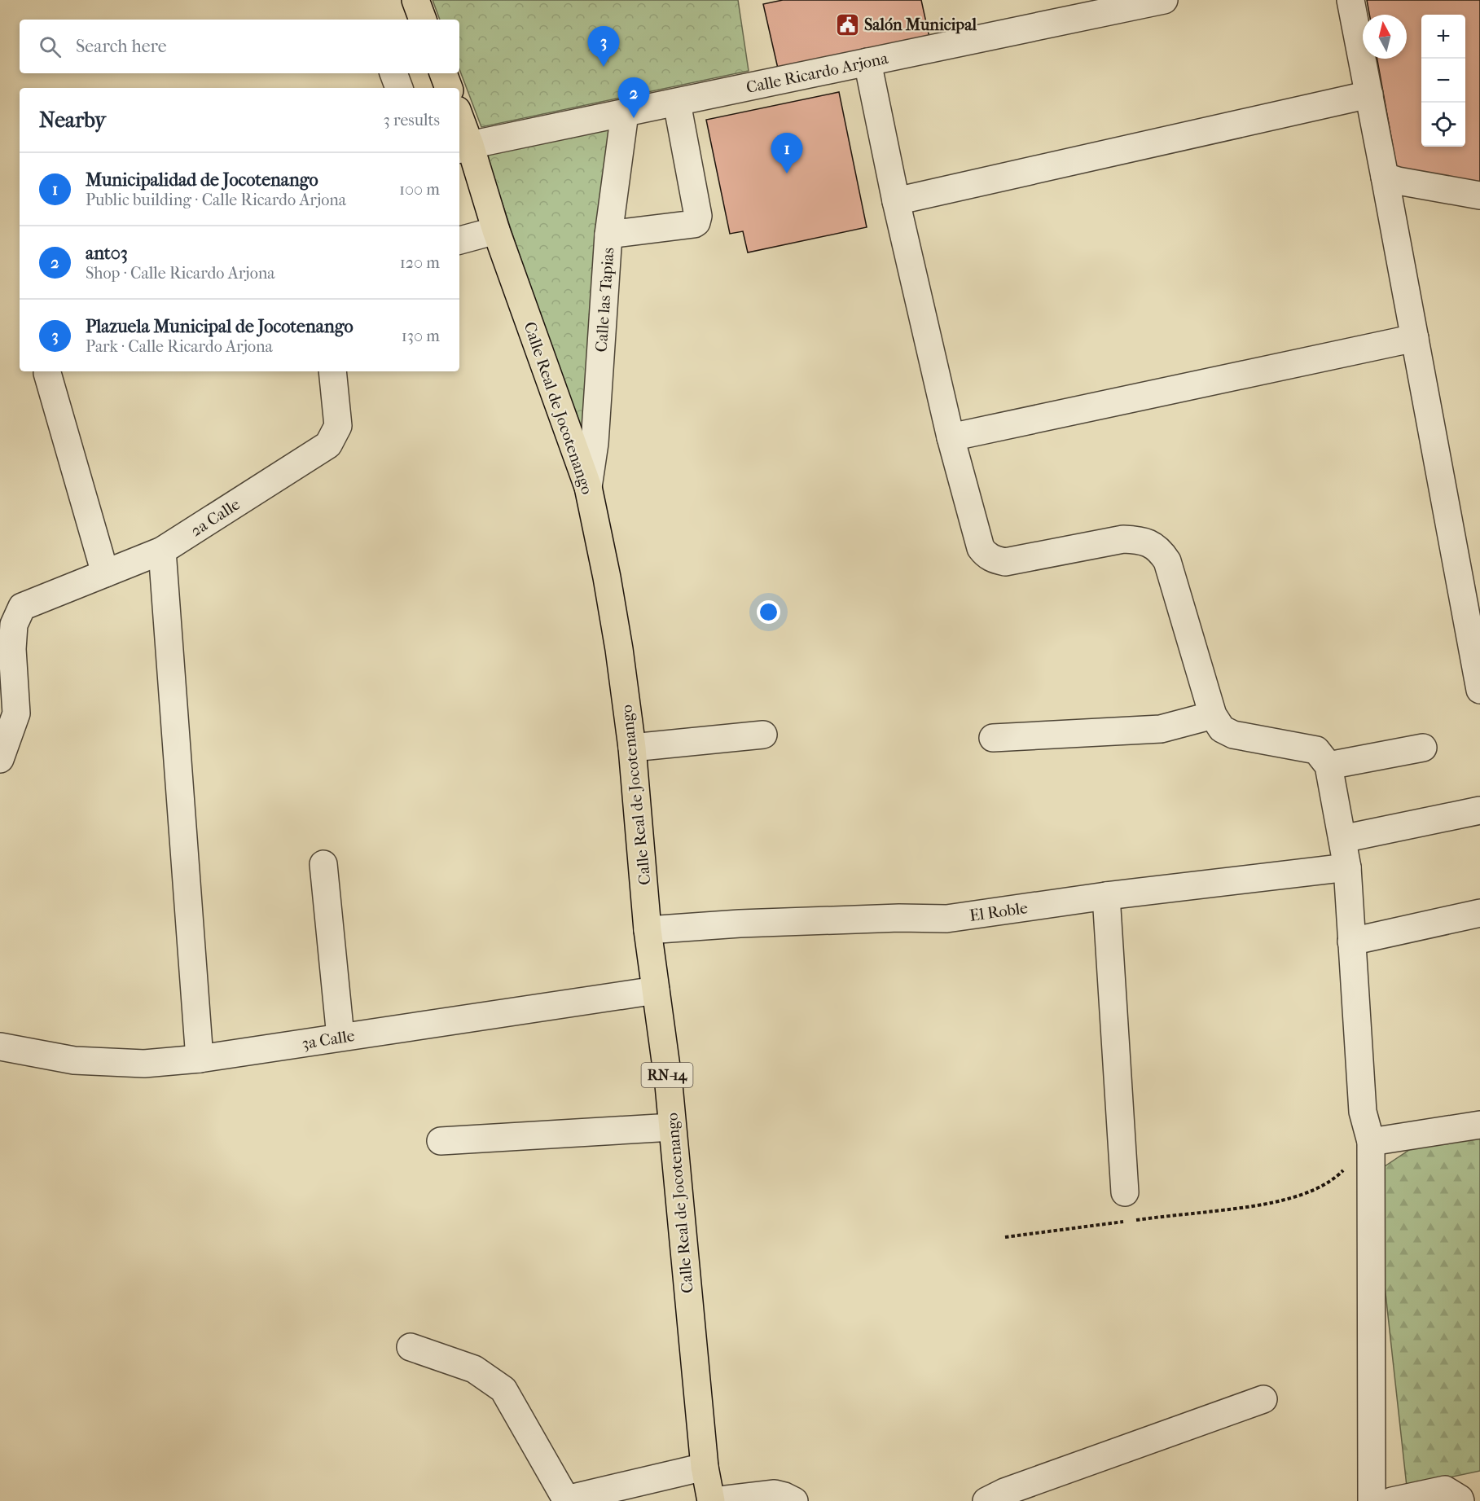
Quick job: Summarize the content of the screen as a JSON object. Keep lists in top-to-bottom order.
{
  "streets": {
    "main road": ["Calle Real de Jocotenango", "RN-14"],
    "street": [
      "Calle Ricardo Arjona",
      "Calle las Tapias",
      "2a Calle",
      "El Roble",
      "3a Calle"
    ]
  },
  "crossings": [
    ["Calle Ricardo Arjona", "Calle las Tapias"],
    ["Calle Ricardo Arjona", "Calle Real de Jocotenango"],
    ["Calle las Tapias", "Calle Real de Jocotenango"],
    ["Calle Real de Jocotenango", "El Roble"],
    ["Calle Real de Jocotenango", "3a Calle"]
  ],
  "places": {
    "public building": ["Salón Municipal"]
  },
  "north": "top",
  "page": {
    "map_buttons": ["+", "−"],
    "search": "Search here",
    "pins": ["3", "2", "1"],
    "heading": ["Nearby", "3 results"],
    "list": [
      {
        "mark": "1",
        "name": "Municipalidad de Jocotenango",
        "note": "Public building · Calle Ricardo Arjona",
        "value": "100 m"
      },
      {
        "mark": "2",
        "name": "ant03",
        "note": "Shop · Calle Ricardo Arjona",
        "value": "120 m"
      },
      {
        "mark": "3",
        "name": "Plazuela Municipal de Jocotenango",
        "note": "Park · Calle Ricardo Arjona",
        "value": "130 m"
      }
    ]
  }
}
